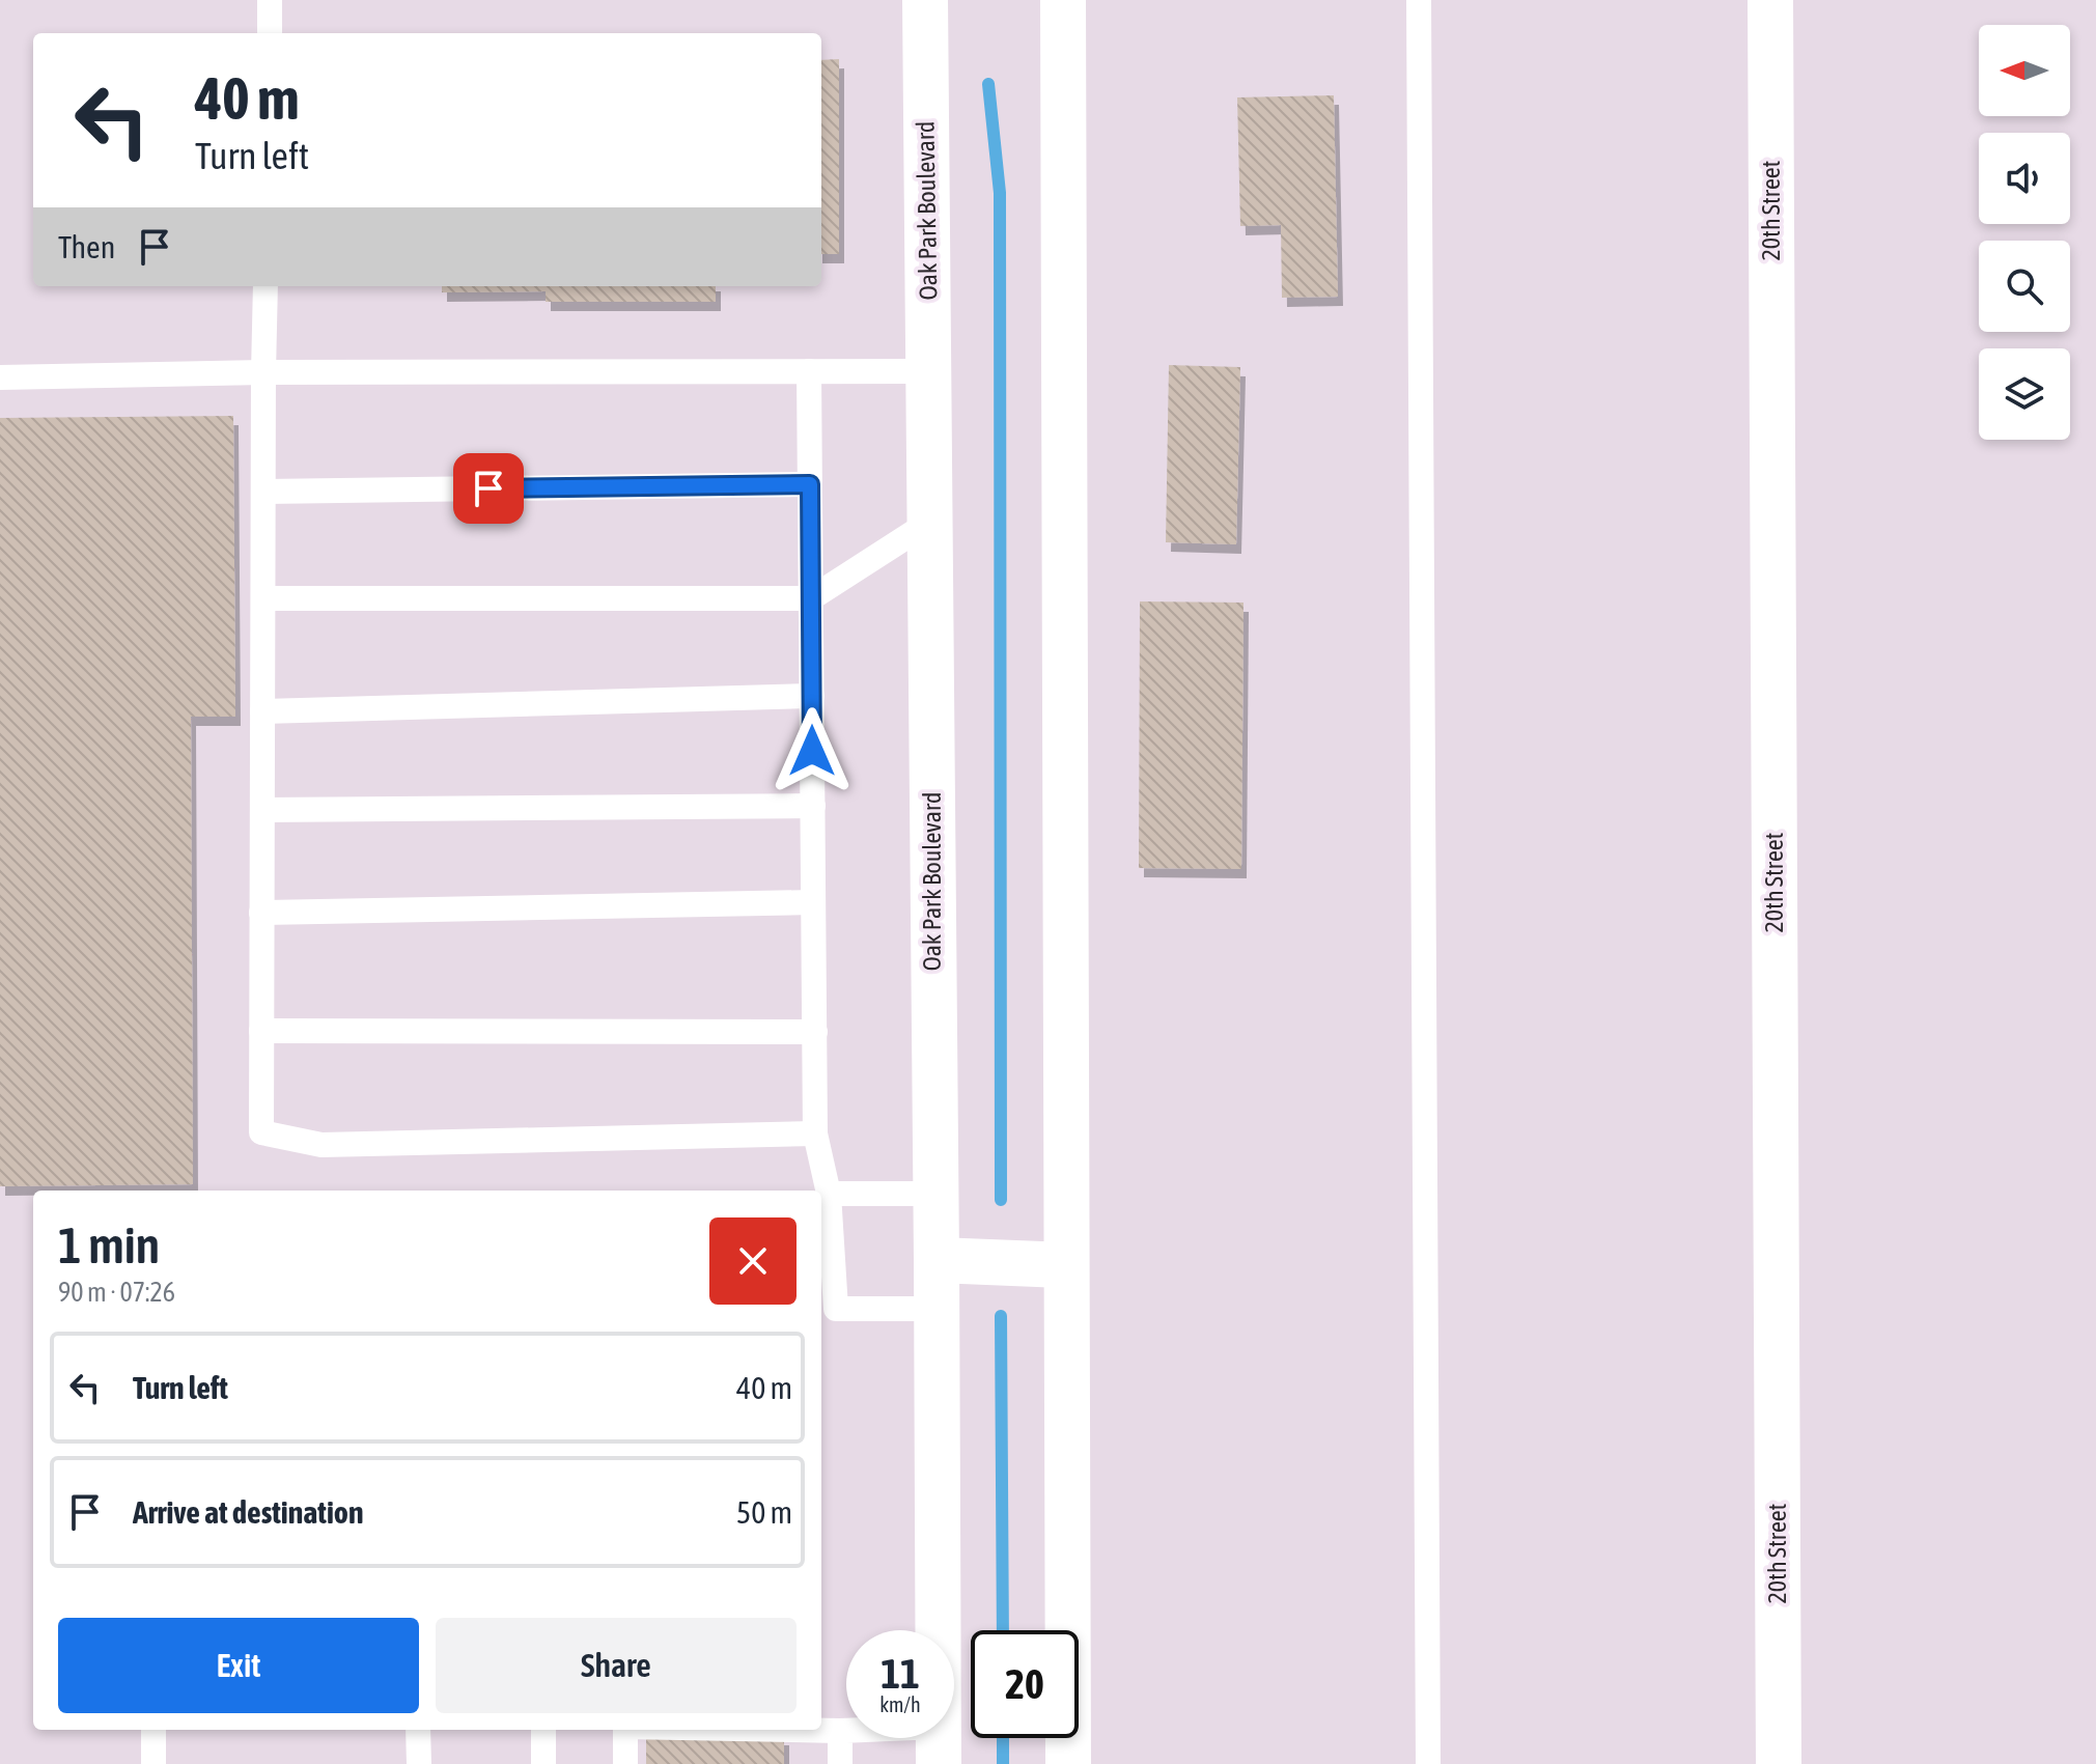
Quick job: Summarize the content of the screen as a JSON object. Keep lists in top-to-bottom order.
{
  "streets": {
    "street": ["Oak Park Boulevard", "20th Street"]
  },
  "north": "left",
  "page": {
    "turn": ["40 m", "Turn left"],
    "then": "Then",
    "heading": ["1 min", "90 m · 07:26"],
    "list": [
      {
        "name": "Turn left",
        "value": "40 m"
      },
      {
        "name": "Arrive at destination",
        "value": "50 m"
      }
    ],
    "buttons": ["Exit", "Share"],
    "speed": "11 km/h",
    "limit": "20"
  }
}
